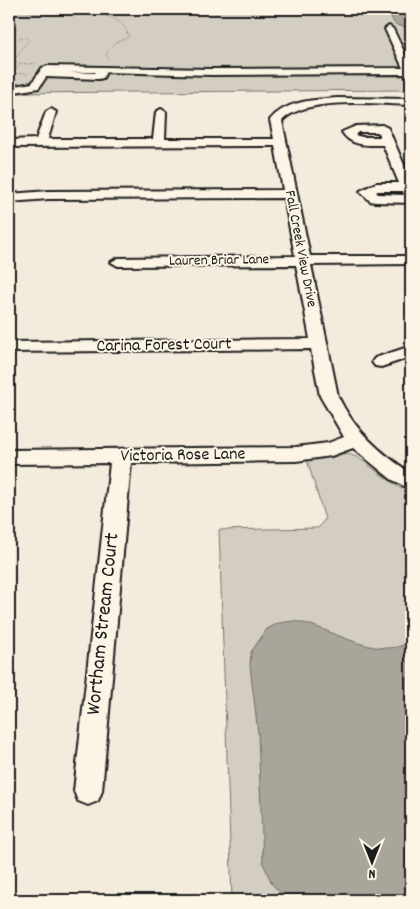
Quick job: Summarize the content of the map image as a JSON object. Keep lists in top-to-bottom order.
{
  "streets": {
    "street": [
      "Fall Creek View Drive",
      "Lauren Briar Lane",
      "Carina Forest Court",
      "Victoria Rose Lane",
      "Wortham Stream Court"
    ]
  },
  "crossings": [
    ["Fall Creek View Drive", "Lauren Briar Lane"],
    ["Fall Creek View Drive", "Carina Forest Court"],
    ["Fall Creek View Drive", "Victoria Rose Lane"],
    ["Victoria Rose Lane", "Wortham Stream Court"]
  ],
  "north": "bottom"
}
